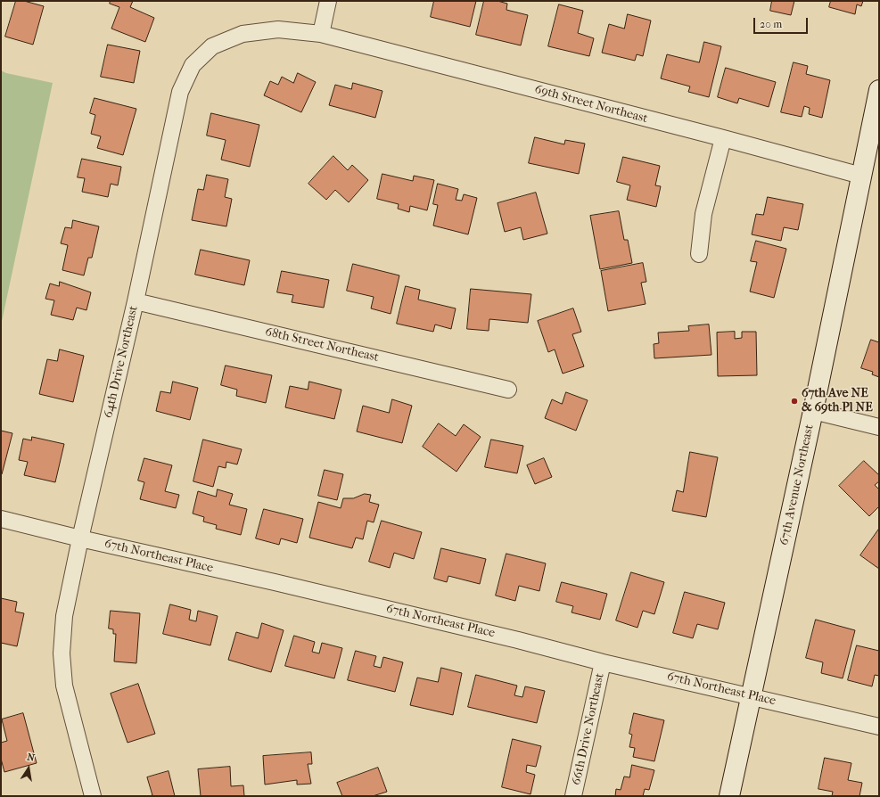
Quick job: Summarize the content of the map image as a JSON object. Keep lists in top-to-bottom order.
{
  "streets": {
    "main road": ["67th Avenue Northeast"],
    "street": [
      "69th Street Northeast",
      "68th Street Northeast",
      "64th Drive Northeast",
      "67th Northeast Place",
      "66th Drive Northeast"
    ]
  },
  "crossings": [
    ["69th Street Northeast", "64th Drive Northeast"],
    ["69th Street Northeast", "67th Avenue Northeast"],
    ["68th Street Northeast", "64th Drive Northeast"],
    ["64th Drive Northeast", "67th Northeast Place"],
    ["67th Avenue Northeast", "67th Northeast Place"],
    ["67th Northeast Place", "66th Drive Northeast"]
  ],
  "places": ["67th Ave NE & 69th Pl NE"],
  "scale_bar": "20 m",
  "north": "top"
}
